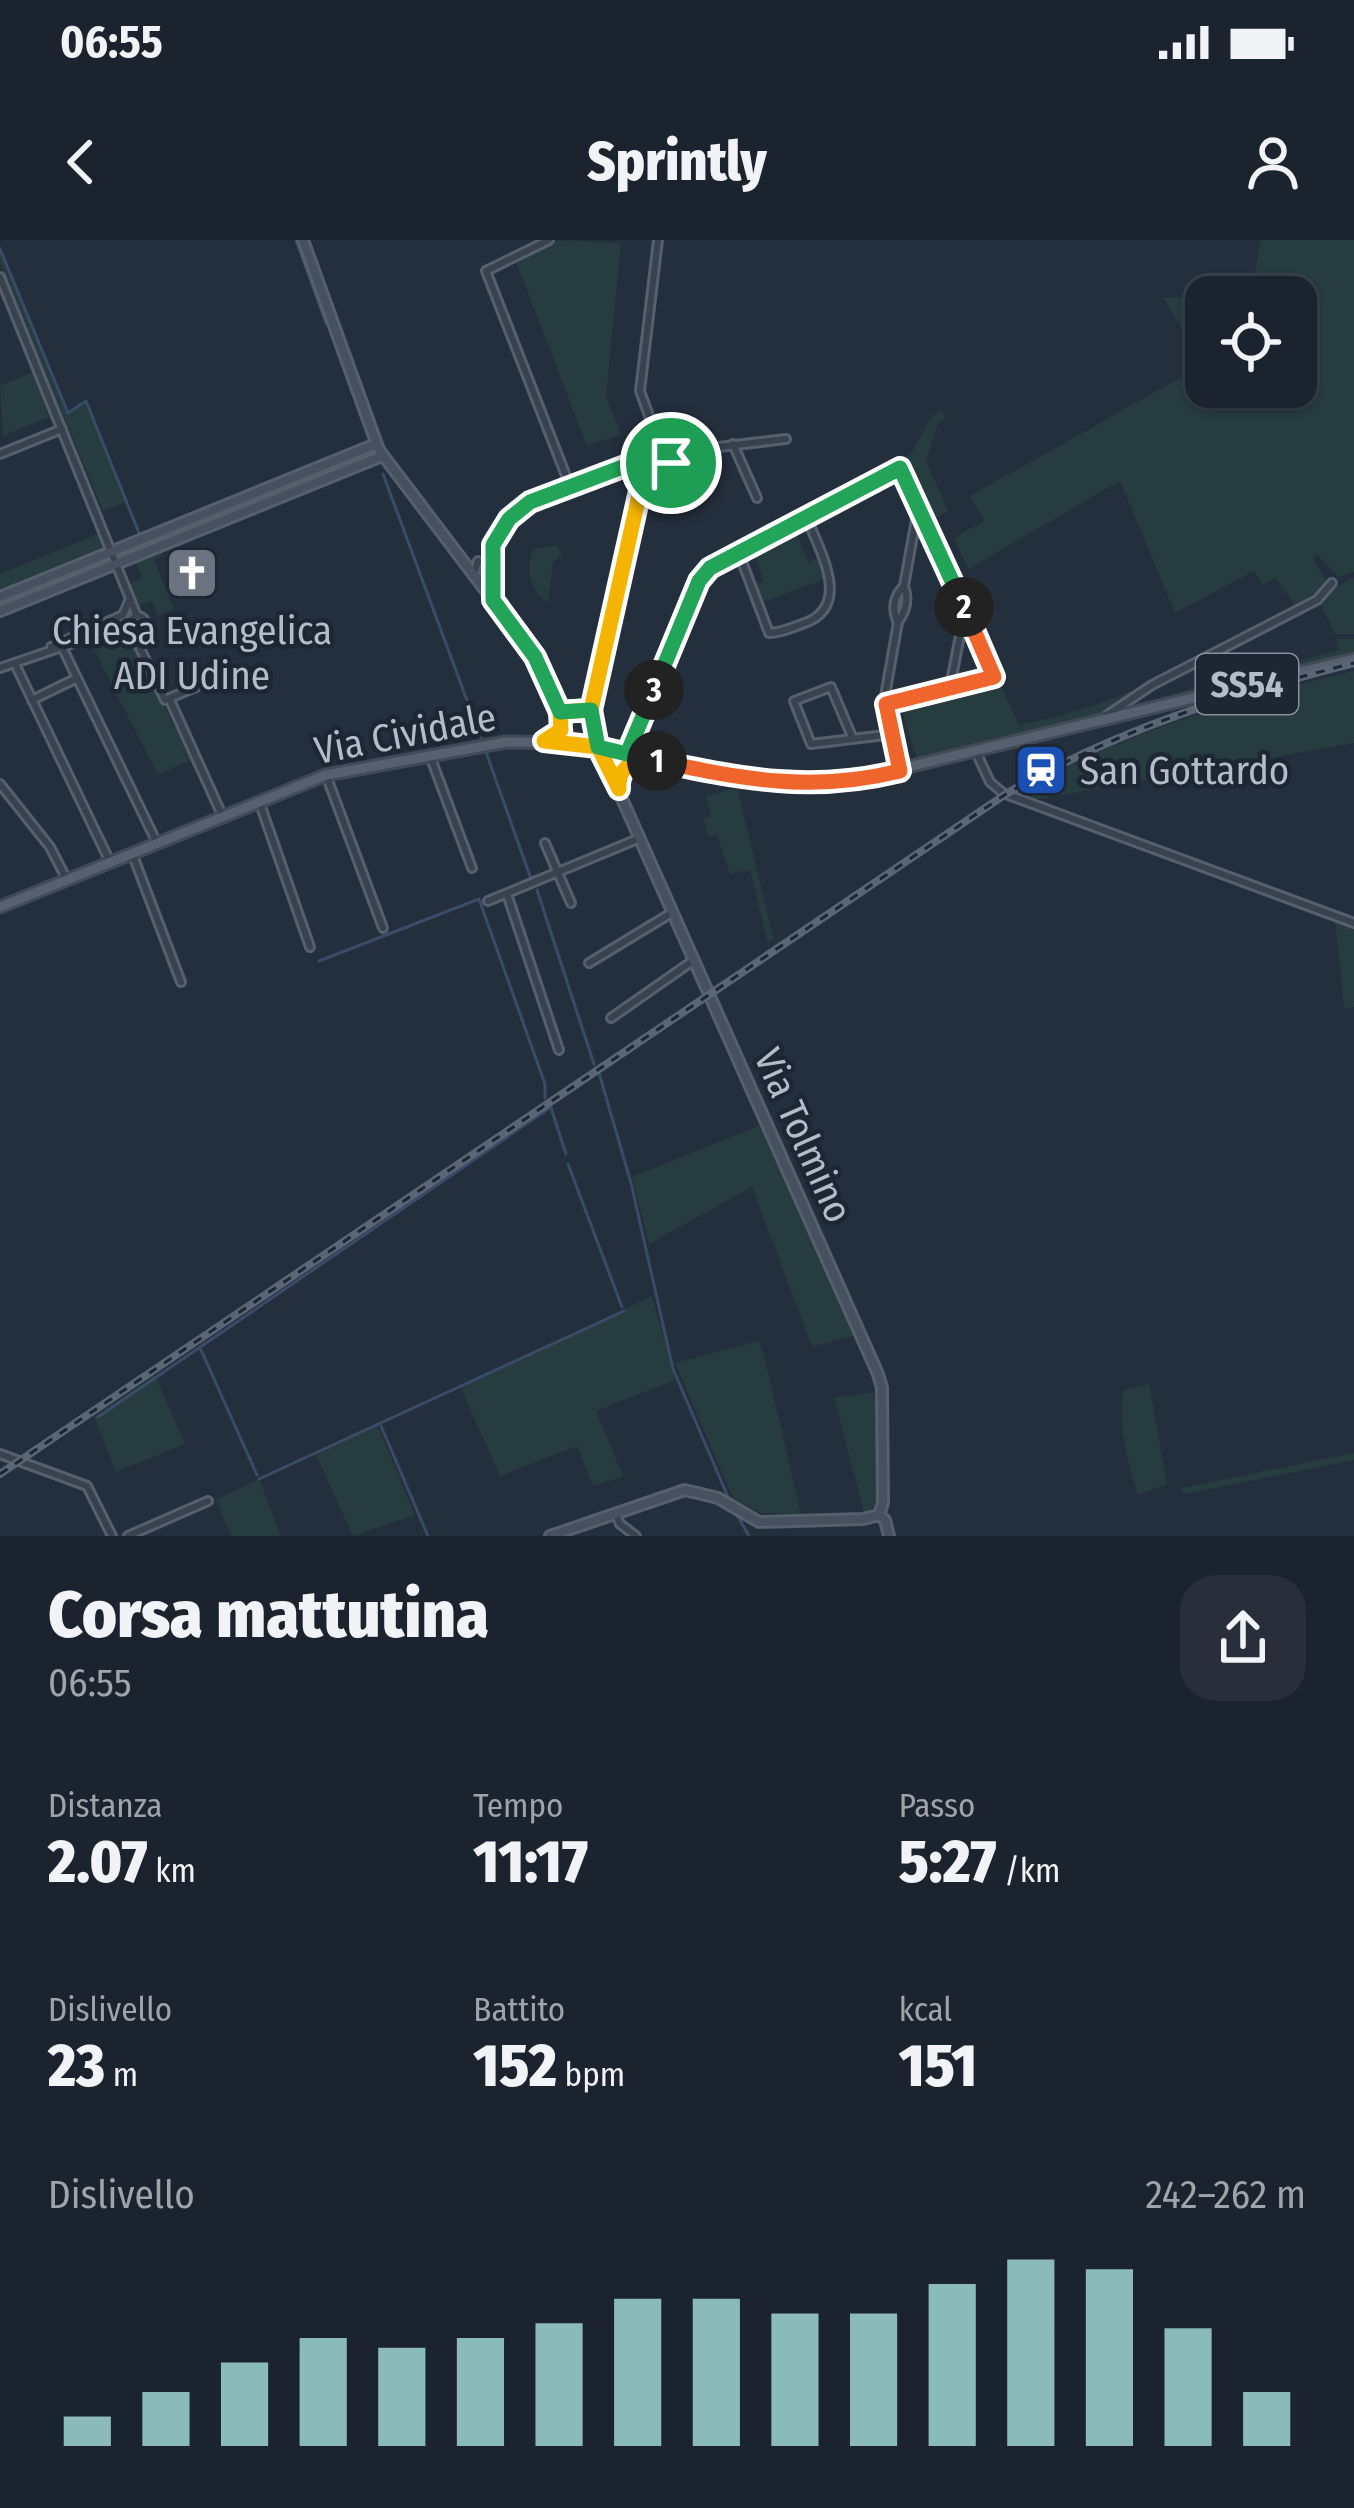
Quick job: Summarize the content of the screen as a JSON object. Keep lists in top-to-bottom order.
{
  "streets": {
    "main road": ["SS54", "Via Cividale"],
    "street": ["Via Tolmino"]
  },
  "crossings": [
    ["Via Cividale", "Via Tolmino"]
  ],
  "places": {
    "church": ["Chiesa Evangelica ADI Udine"],
    "station": ["San Gottardo"]
  },
  "page": {
    "status": "06:55",
    "header": "Sprintly",
    "pins": ["2", "3", "1"],
    "heading": ["Corsa mattutina", "06:55"],
    "stats": [
      ["Distanza", "2.07 km"],
      ["Tempo", "11:17"],
      ["Passo", "5:27 /km"],
      ["Dislivello", "23 m"],
      ["Battito", "152 bpm"],
      ["kcal", "151"]
    ],
    "chart": ["Dislivello", "242–262 m"]
  }
}
